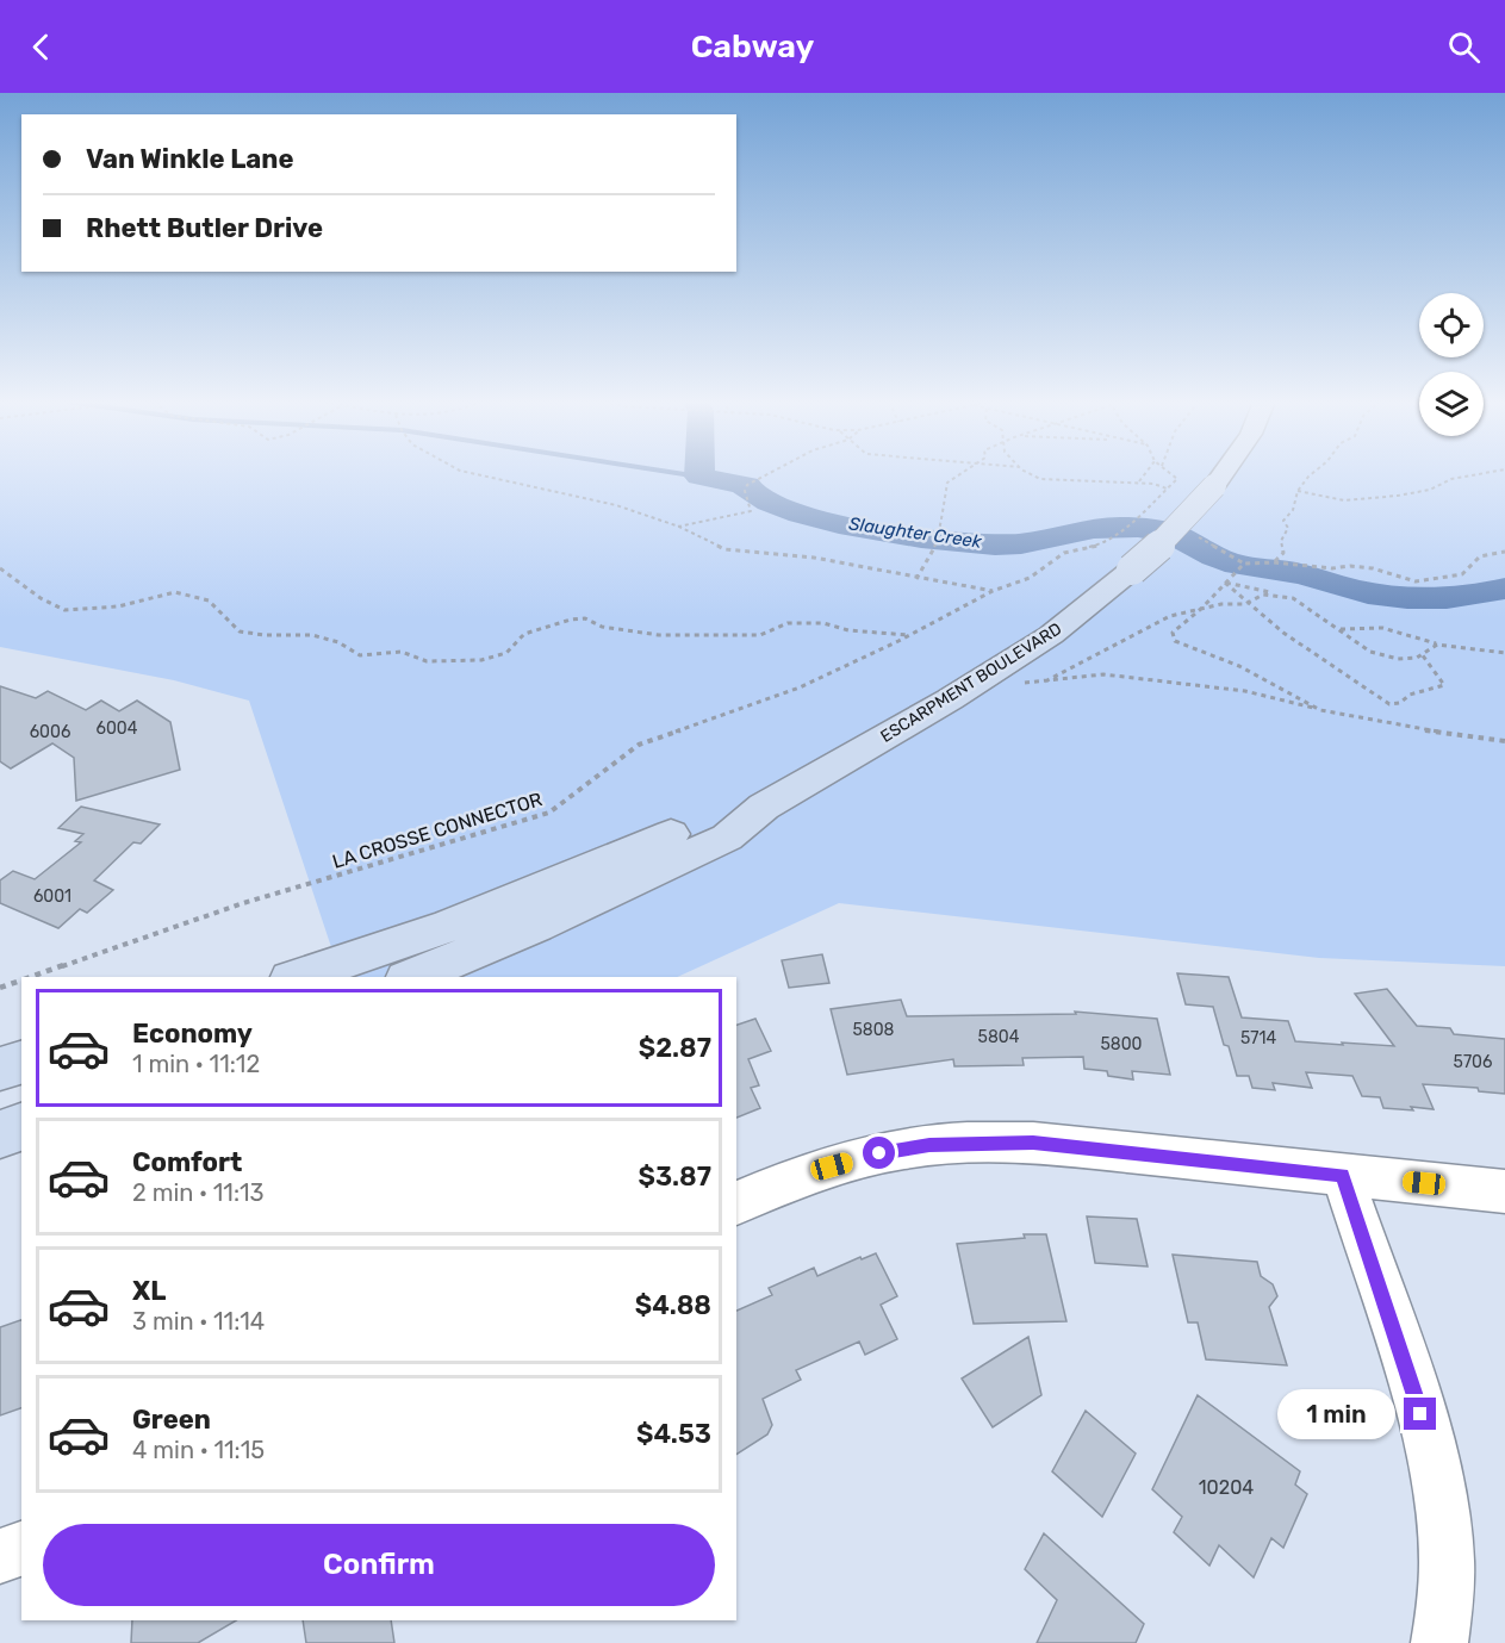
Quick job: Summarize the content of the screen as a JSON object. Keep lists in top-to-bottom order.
{
  "streets": {
    "main road": ["ESCARPMENT BOULEVARD"],
    "path": ["LA CROSSE CONNECTOR"]
  },
  "water": ["Slaughter Creek"],
  "house_numbers": [
    "6004",
    "6006",
    "6001",
    "5808",
    "5804",
    "5714",
    "5800",
    "5706",
    "10204"
  ],
  "page": {
    "header": "Cabway",
    "banner": ["Van Winkle Lane", "Rhett Butler Drive"],
    "list": [
      {
        "name": "Economy",
        "note": "1 min · 11:12",
        "value": "$2.87"
      },
      {
        "name": "Comfort",
        "note": "2 min · 11:13",
        "value": "$3.87"
      },
      {
        "name": "XL",
        "note": "3 min · 11:14",
        "value": "$4.88"
      },
      {
        "name": "Green",
        "note": "4 min · 11:15",
        "value": "$4.53"
      }
    ],
    "bubble": "1 min",
    "buttons": "Confirm"
  }
}
